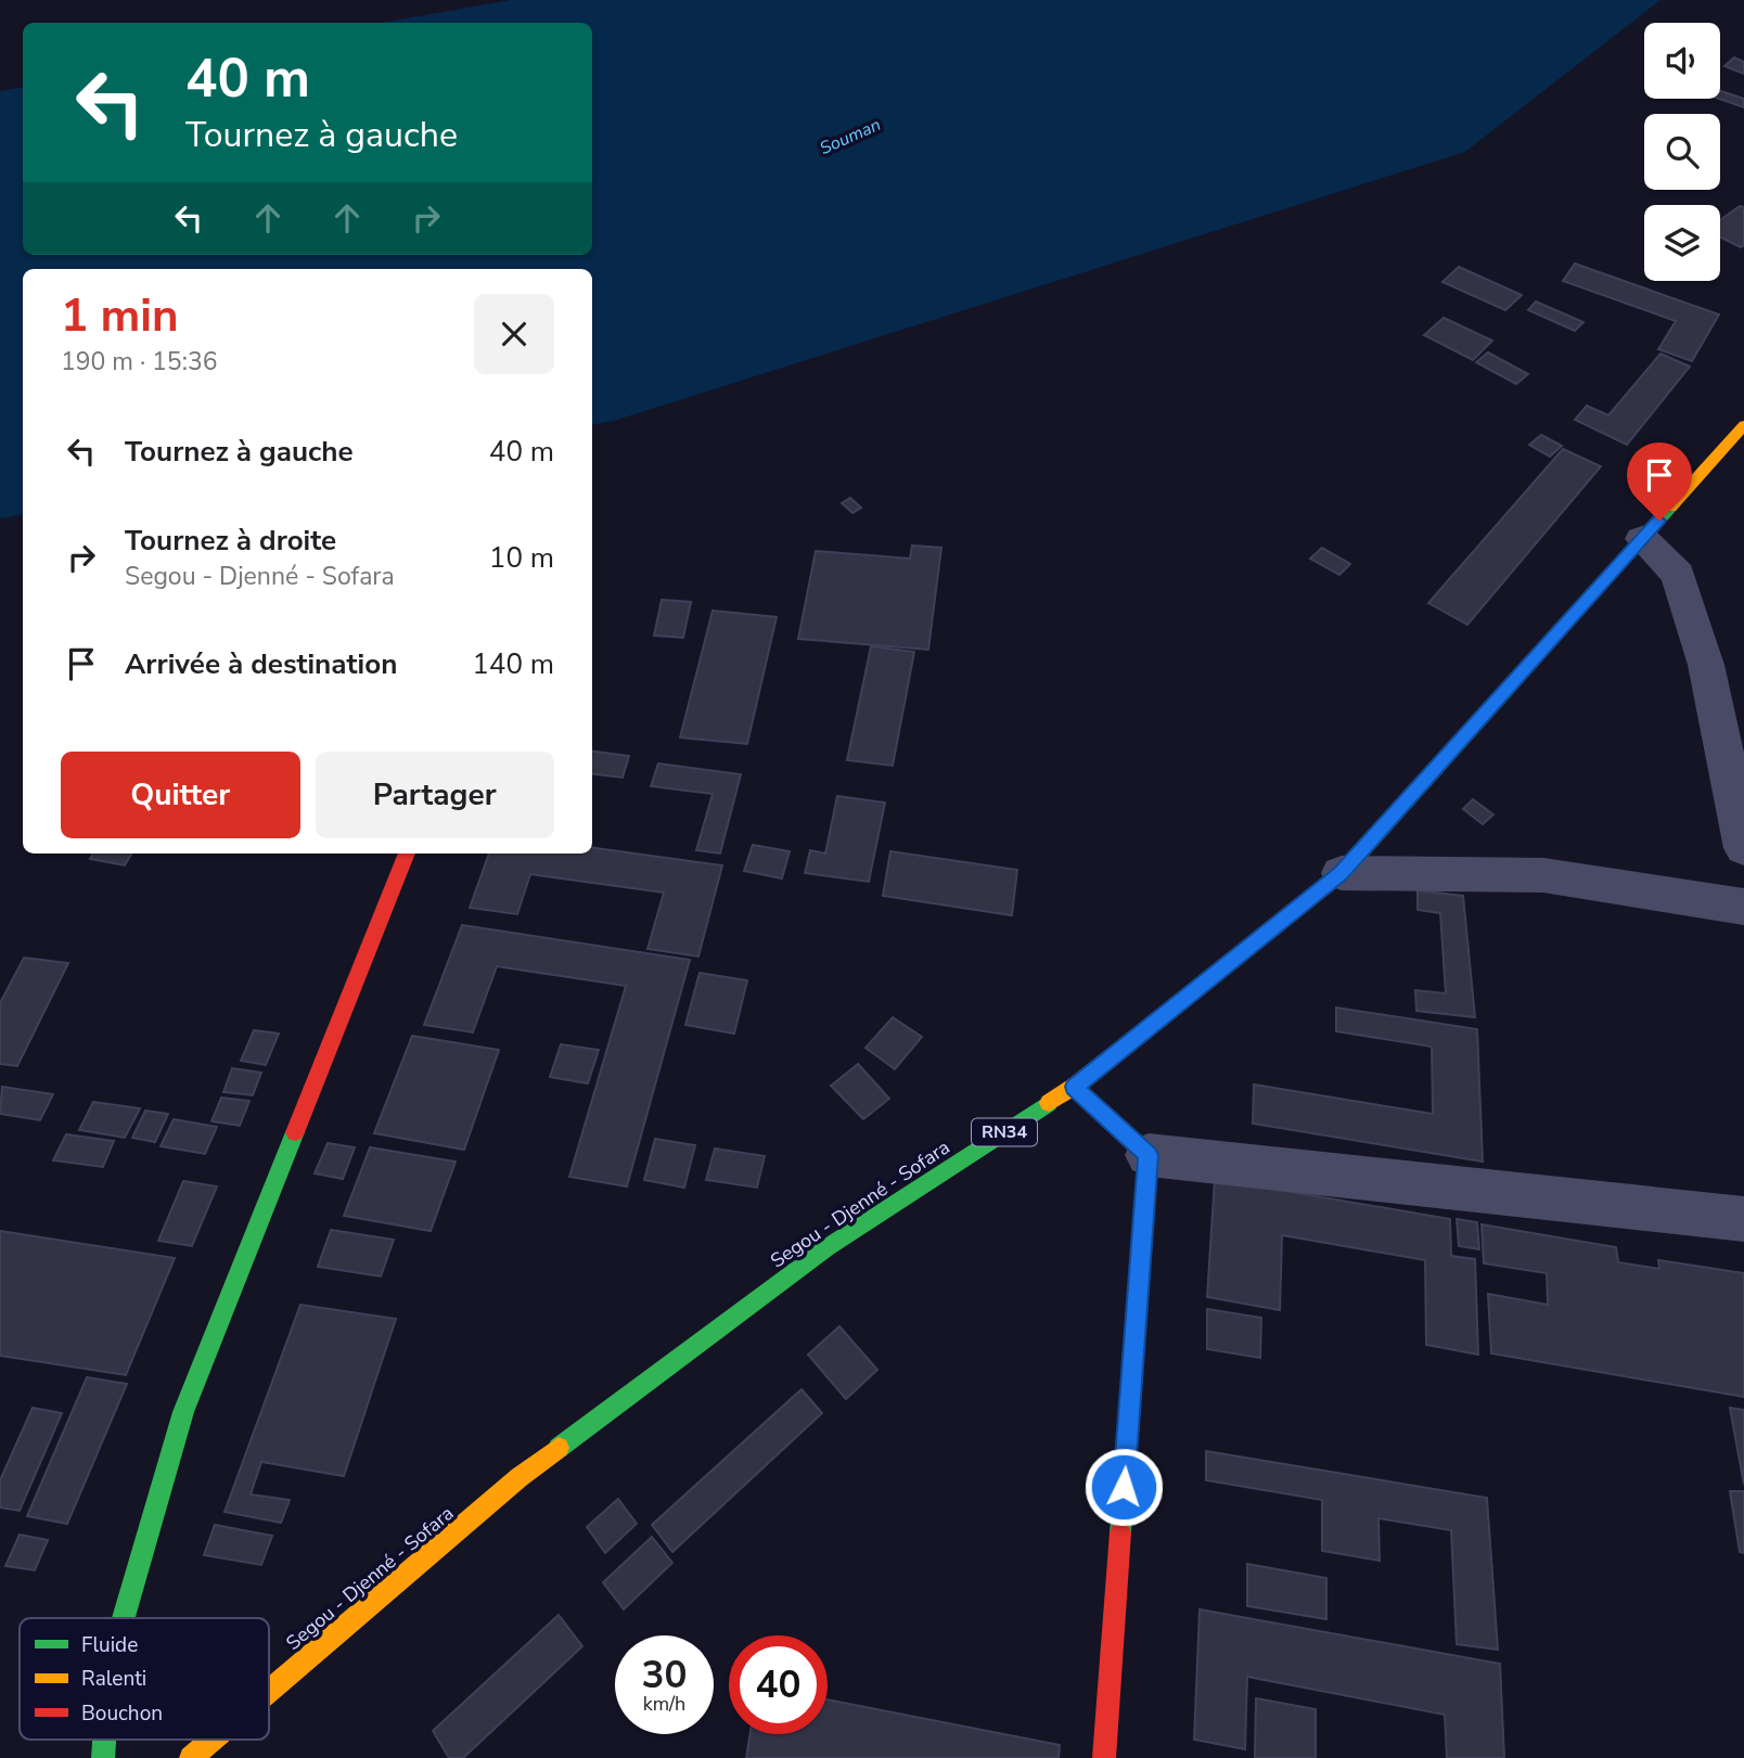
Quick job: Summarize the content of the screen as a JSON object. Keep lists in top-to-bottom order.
{
  "streets": {
    "main road": ["RN34", "Segou - Djenné - Sofara"]
  },
  "water": ["Souman"],
  "legend": ["Fluide", "Ralenti", "Bouchon"],
  "page": {
    "turn": ["40 m", "Tournez à gauche"],
    "heading": ["1 min", "190 m · 15:36"],
    "list": [
      {
        "name": "Tournez à gauche",
        "value": "40 m"
      },
      {
        "name": "Tournez à droite",
        "note": "Segou - Djenné - Sofara",
        "value": "10 m"
      },
      {
        "name": "Arrivée à destination",
        "value": "140 m"
      }
    ],
    "buttons": ["Quitter", "Partager"],
    "speed": "30 km/h",
    "limit": "40"
  }
}
